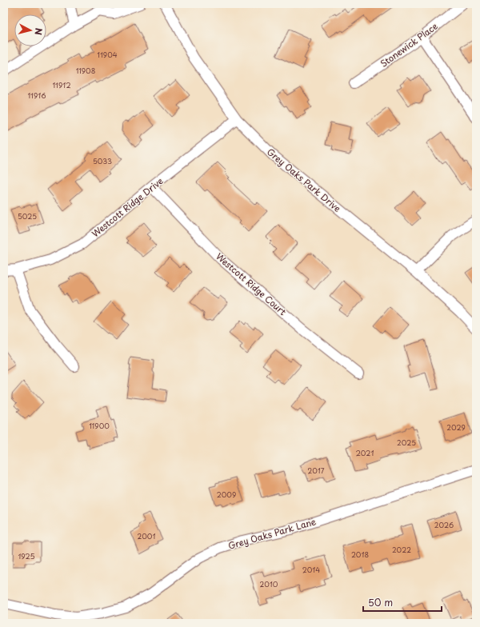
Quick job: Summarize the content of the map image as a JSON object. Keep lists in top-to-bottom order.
{
  "streets": {
    "street": [
      "Stonewick Place",
      "Grey Oaks Park Drive",
      "Westcott Ridge Drive",
      "Westcott Ridge Court",
      "Grey Oaks Park Lane"
    ]
  },
  "crossings": [
    ["Grey Oaks Park Drive", "Westcott Ridge Drive"],
    ["Westcott Ridge Drive", "Westcott Ridge Court"]
  ],
  "house_numbers": [
    "11904",
    "11908",
    "11912",
    "11916",
    "5033",
    "5025",
    "11900",
    "2029",
    "2025",
    "2021",
    "2017",
    "2009",
    "2026",
    "2001",
    "2022",
    "2018",
    "1925",
    "2014",
    "2010"
  ],
  "scale_bar": "50 m",
  "north": "right"
}
